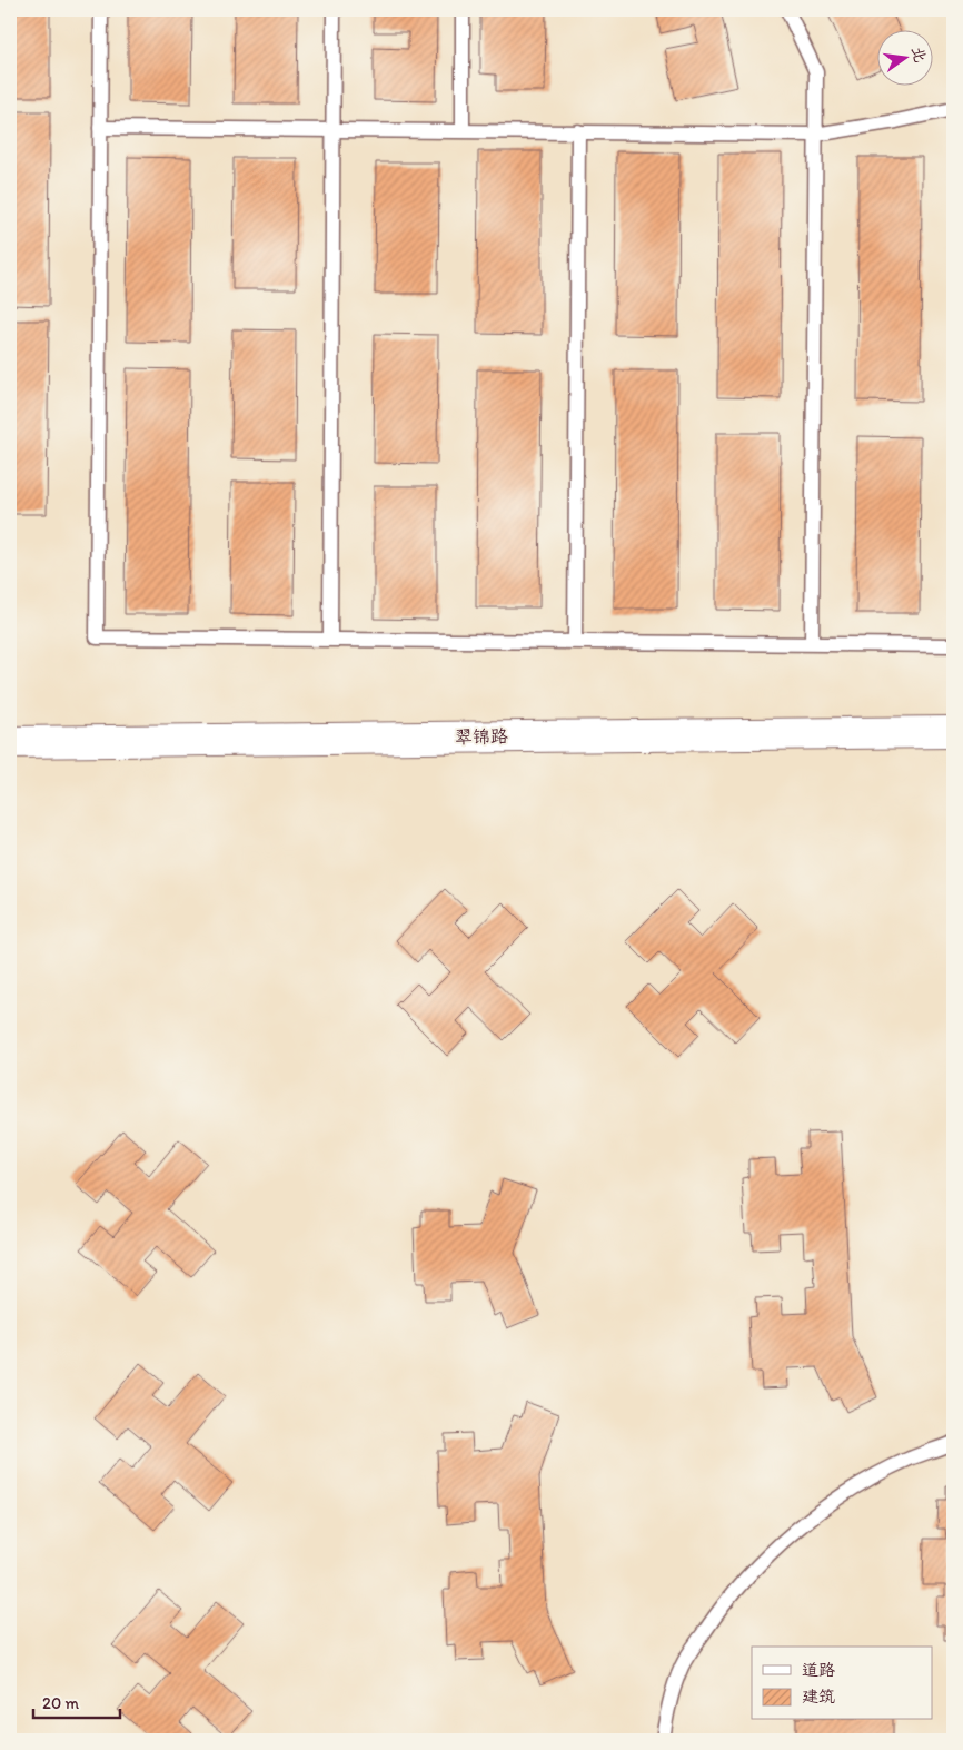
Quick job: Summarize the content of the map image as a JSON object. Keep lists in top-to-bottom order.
{
  "streets": {
    "street": ["翠锦路"]
  },
  "legend": ["道路", "建筑"],
  "scale_bar": "20 m",
  "north": "right"
}
